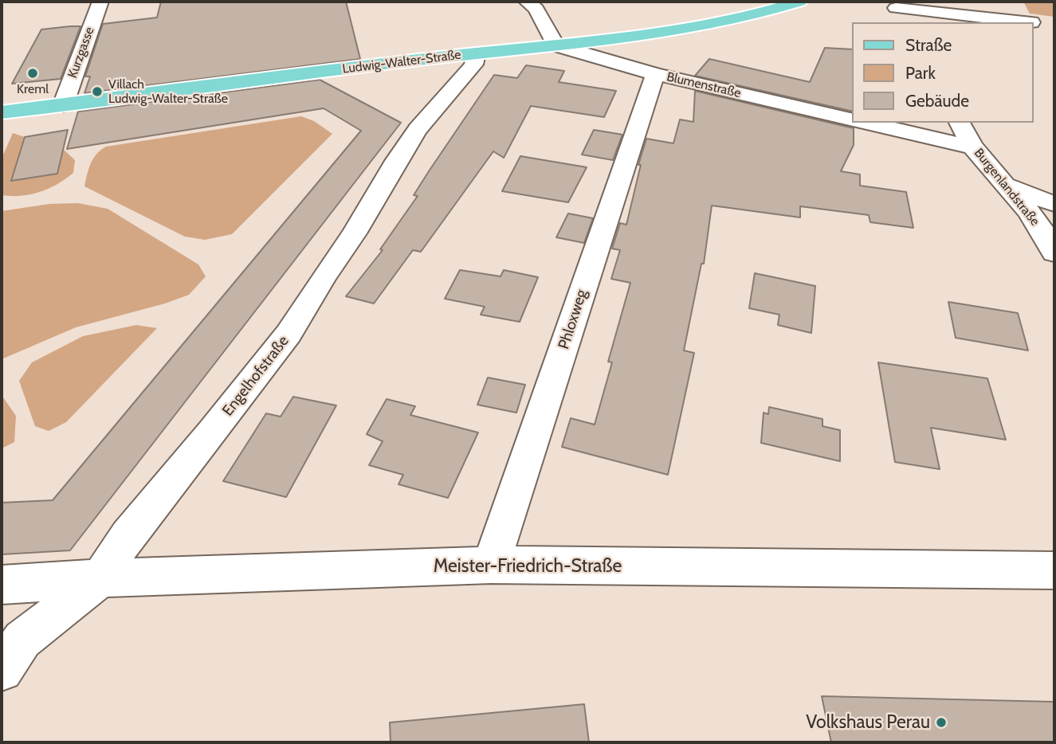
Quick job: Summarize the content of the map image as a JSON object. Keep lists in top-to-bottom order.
{
  "streets": {
    "main road": ["Ludwig-Walter-Straße"],
    "street": [
      "Kurzgasse",
      "Blumenstraße",
      "Burgenlandstraße",
      "Phloxweg",
      "Engelhofstraße",
      "Meister-Friedrich-Straße"
    ]
  },
  "crossings": [
    ["Kurzgasse", "Ludwig-Walter-Straße"],
    ["Ludwig-Walter-Straße", "Blumenstraße"],
    ["Ludwig-Walter-Straße", "Engelhofstraße"],
    ["Blumenstraße", "Phloxweg"],
    ["Phloxweg", "Meister-Friedrich-Straße"],
    ["Engelhofstraße", "Meister-Friedrich-Straße"]
  ],
  "places": ["Kreml", "Villach Ludwig-Walter-Straße", "Volkshaus Perau"],
  "legend": ["Straße", "Park", "Gebäude"]
}
